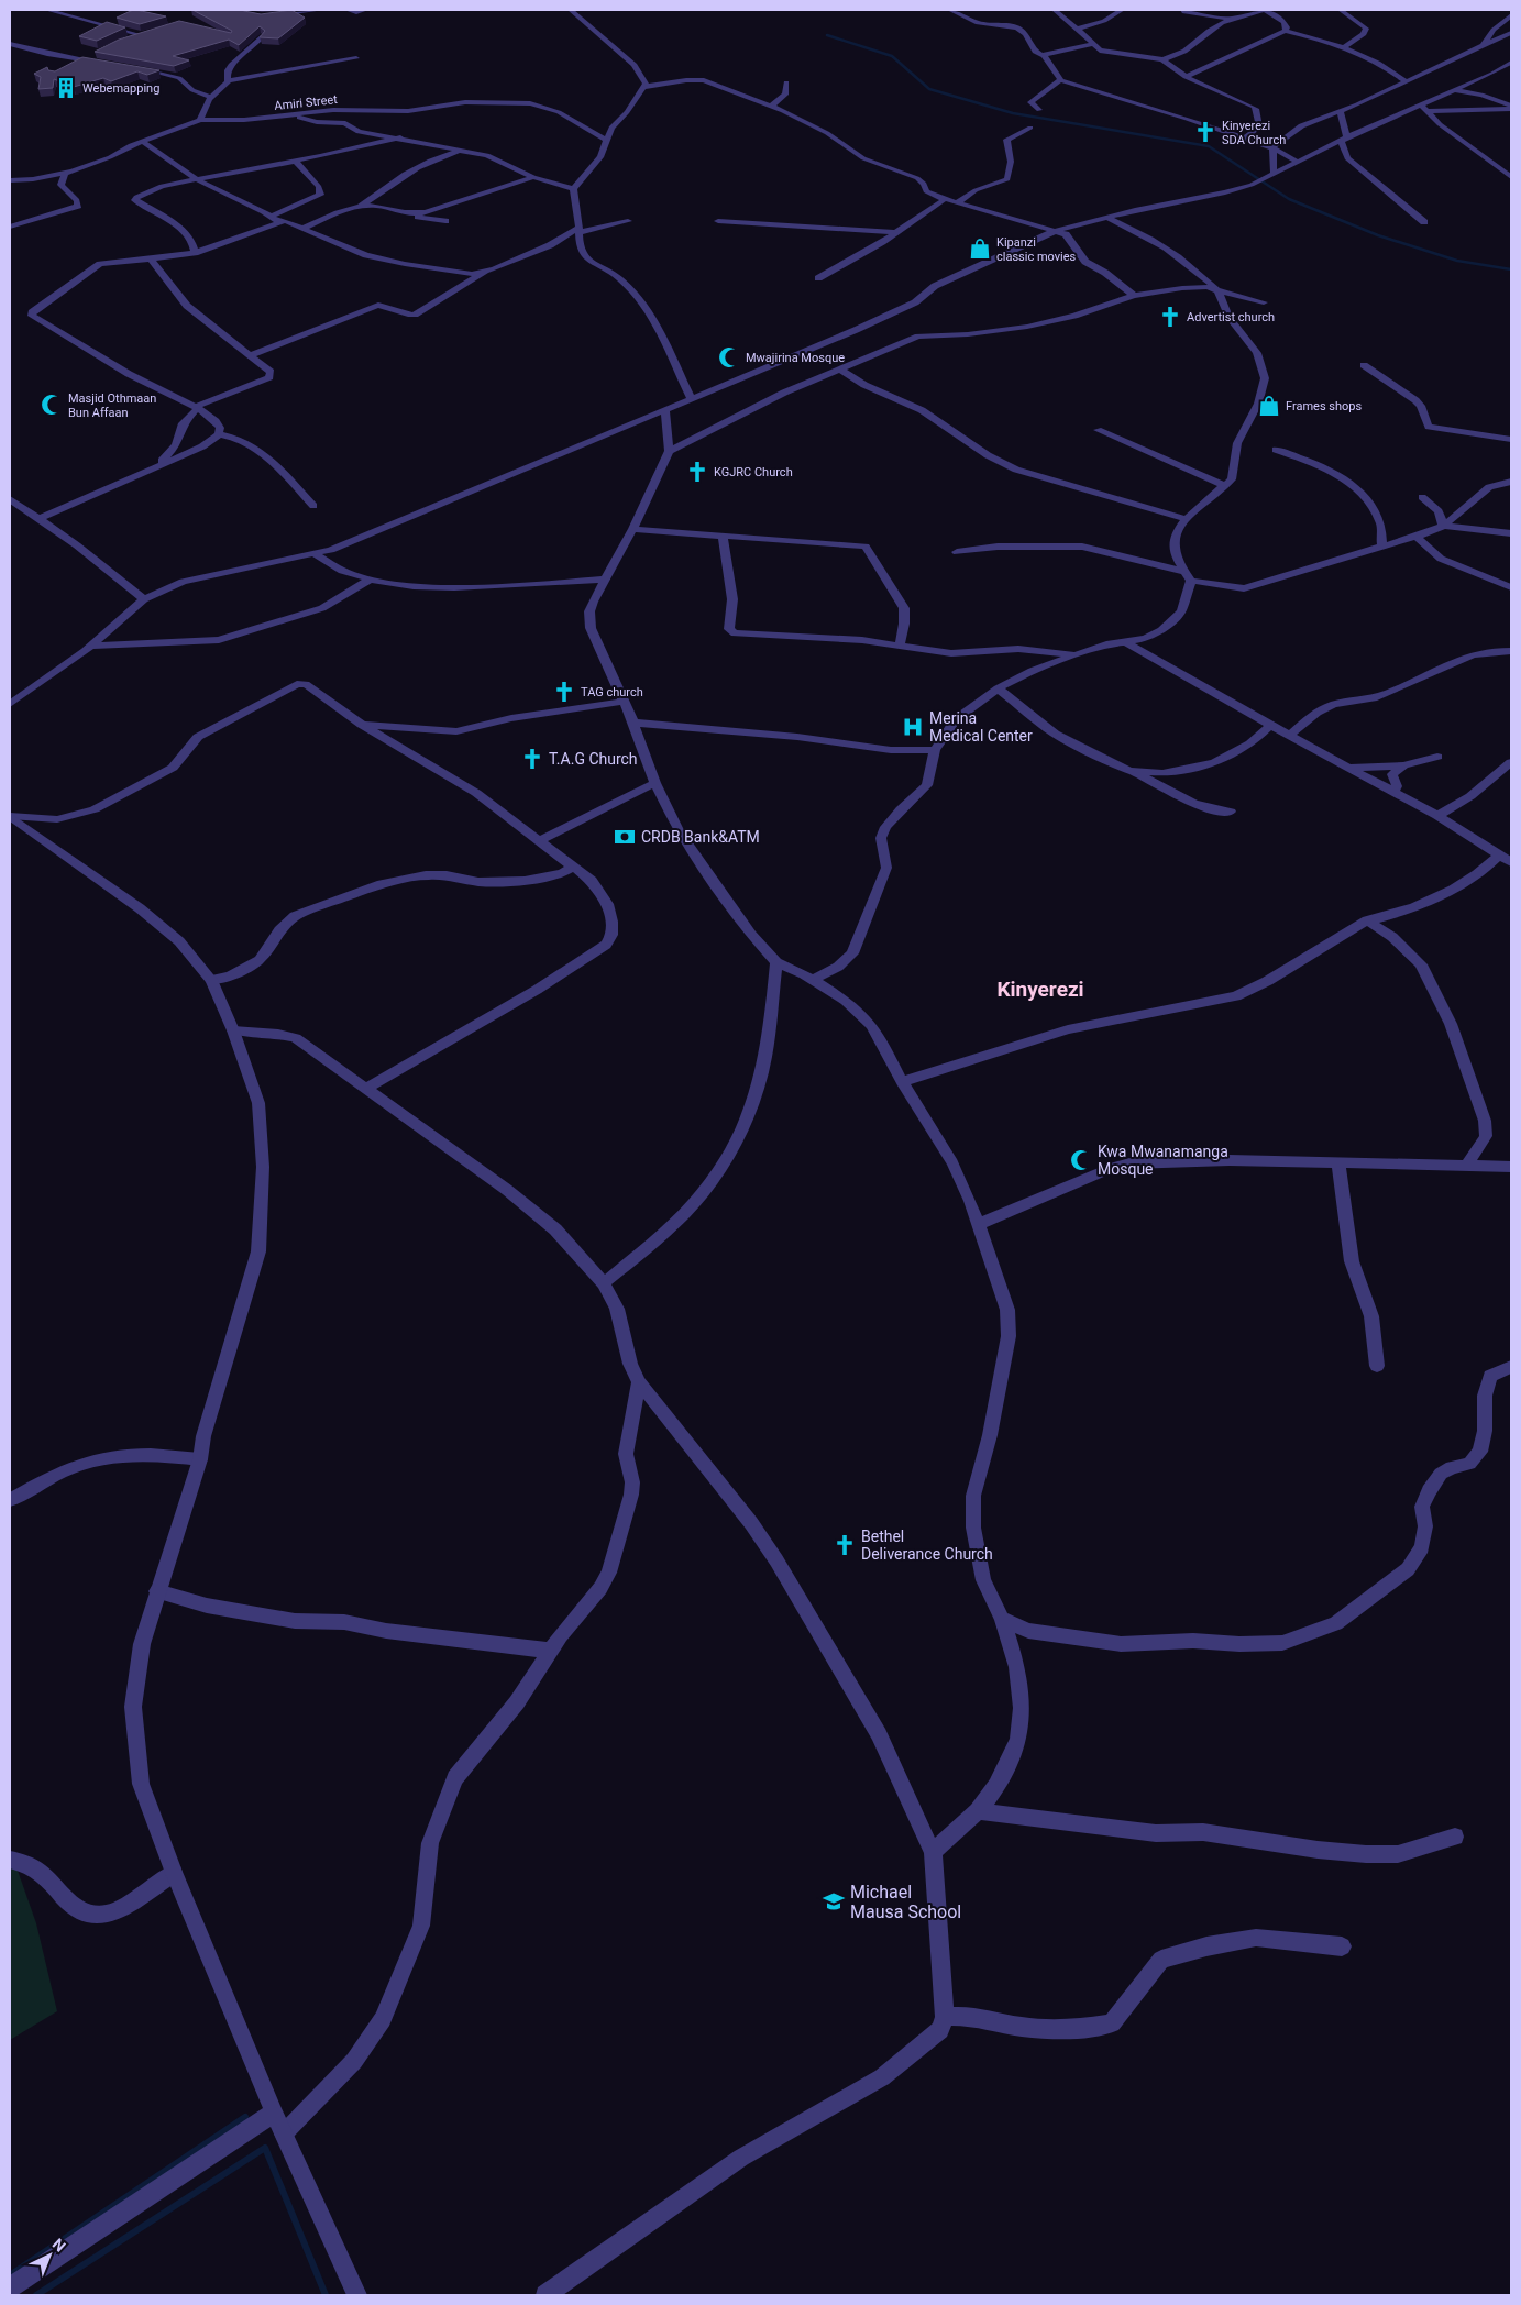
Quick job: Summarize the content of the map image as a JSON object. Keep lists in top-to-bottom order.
{
  "streets": {
    "street": ["Amiri Street"]
  },
  "districts": ["Kinyerezi"],
  "places": {
    "building": ["Webemapping"],
    "church": [
      "Kinyerezi SDA Church",
      "Advertist church",
      "KGJRC Church",
      "TAG church",
      "T.A.G Church",
      "Bethel Deliverance Church"
    ],
    "shop": ["Kipanzi classic movies", "Frames shops"],
    "mosque": ["Mwajirina Mosque", "Masjid Othmaan Bun Affaan", "Kwa Mwanamanga Mosque"],
    "hospital": ["Merina Medical Center"],
    "bank": ["CRDB Bank&ATM"],
    "school or university": ["Michael Mausa School"]
  },
  "north": "top right"
}
